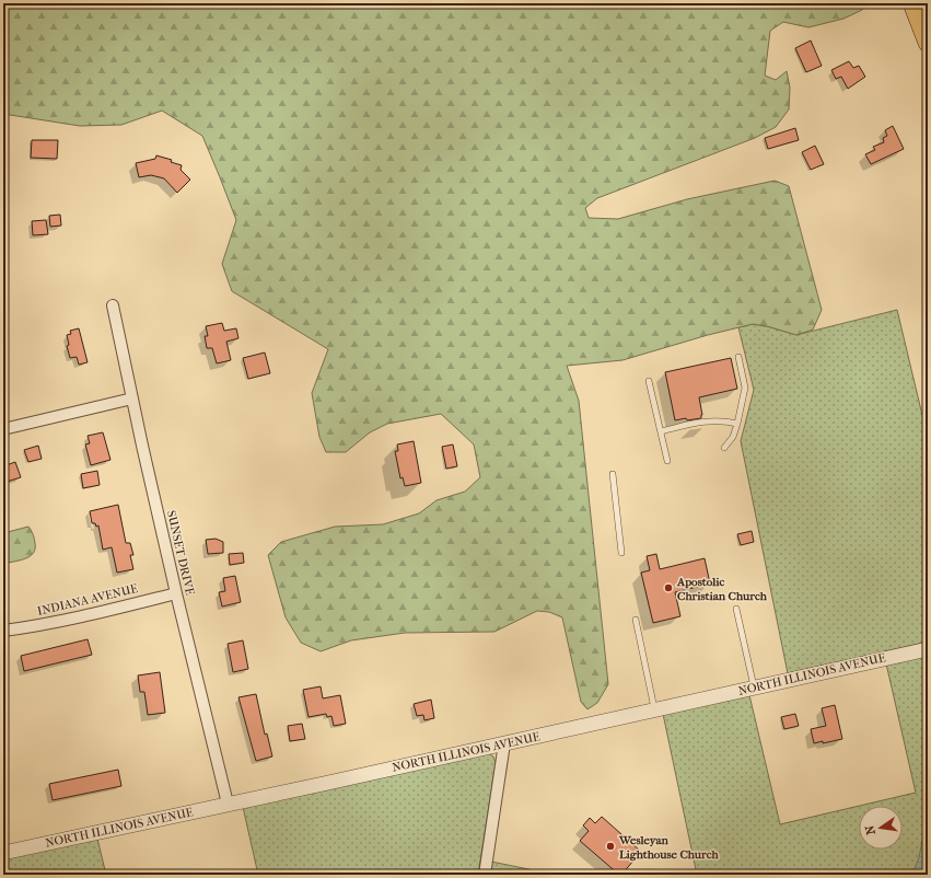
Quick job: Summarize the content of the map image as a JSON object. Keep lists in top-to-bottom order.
{
  "streets": {
    "street": ["SUNSET DRIVE", "INDIANA AVENUE", "NORTH ILLINOIS AVENUE"]
  },
  "crossings": [
    ["SUNSET DRIVE", "INDIANA AVENUE"],
    ["SUNSET DRIVE", "NORTH ILLINOIS AVENUE"]
  ],
  "places": ["Apostolic Christian Church", "Wesleyan Lighthouse Church"],
  "north": "left"
}
